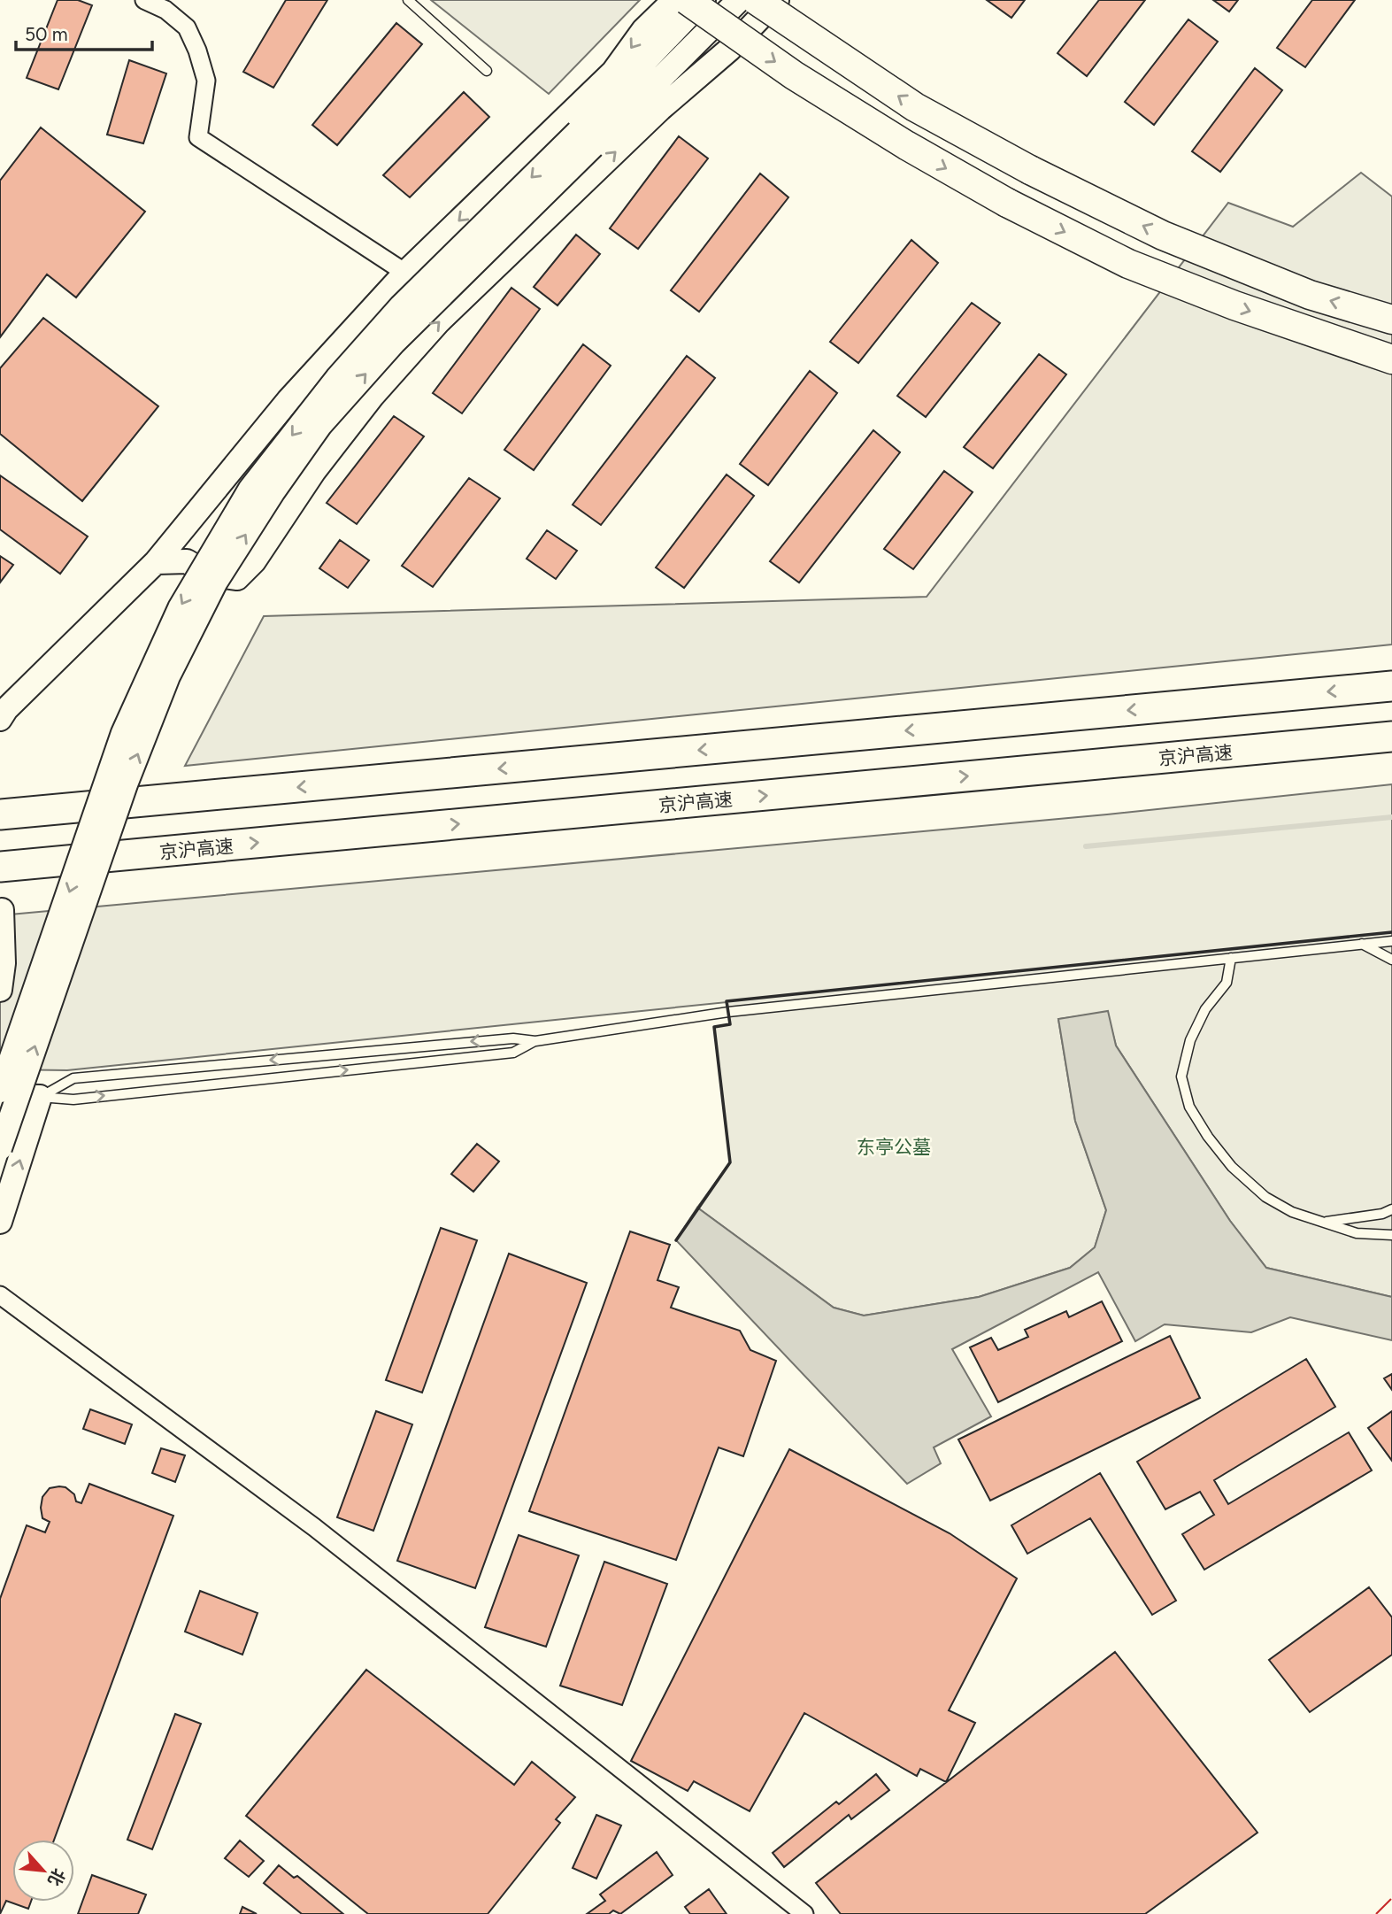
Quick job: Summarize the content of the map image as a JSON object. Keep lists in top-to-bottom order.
{
  "streets": {
    "highway": ["京沪高速"]
  },
  "parks": ["东亭公墓"],
  "scale_bar": "50 m",
  "north": "bottom right"
}
